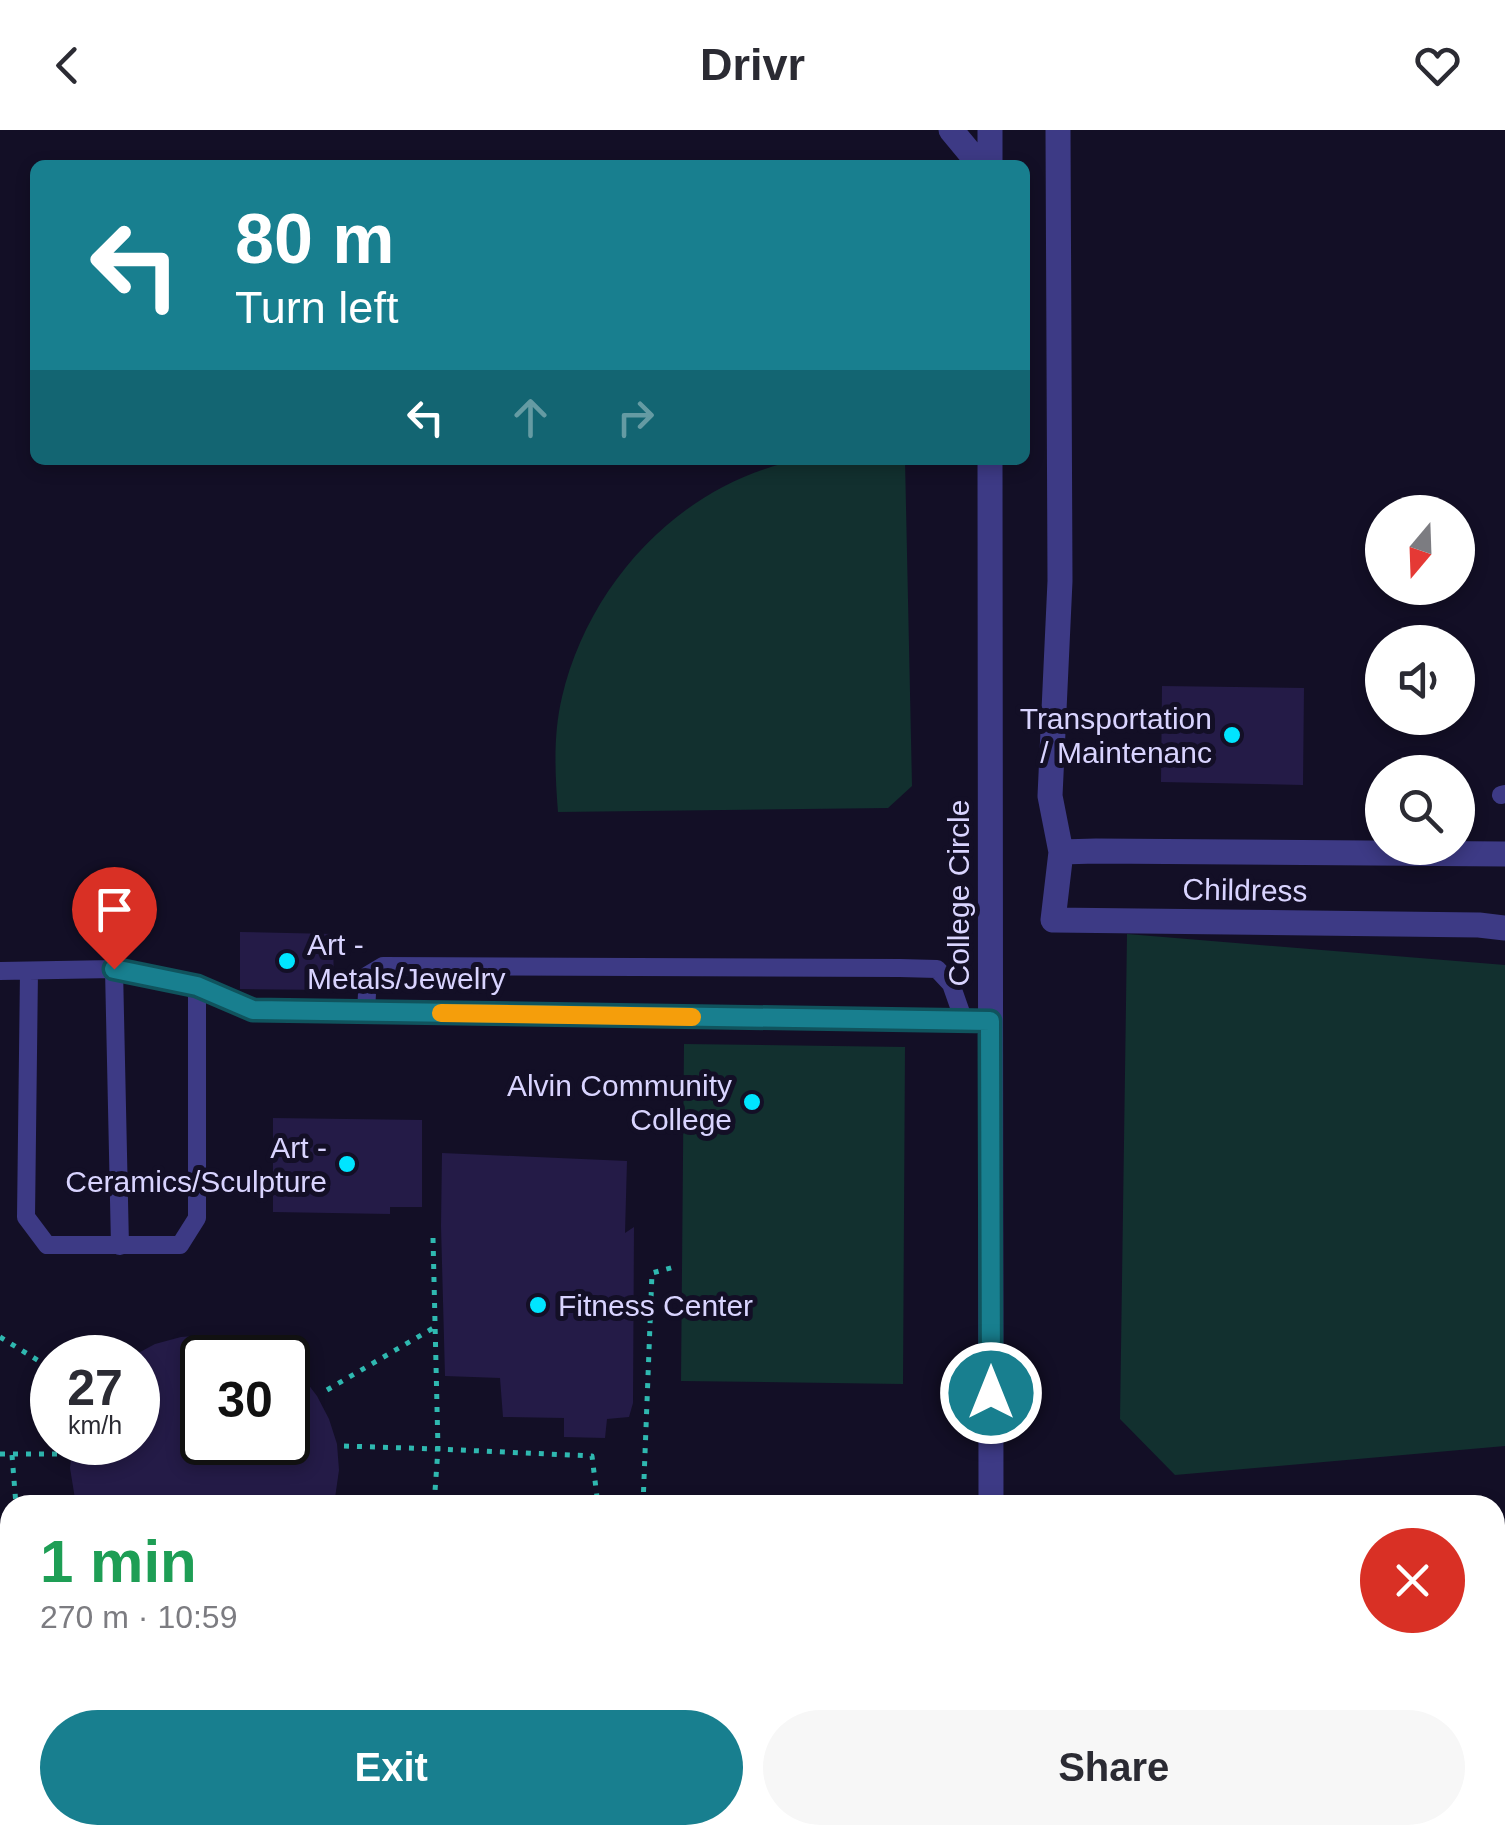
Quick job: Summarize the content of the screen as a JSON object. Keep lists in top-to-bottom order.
{
  "streets": {
    "street": ["Childress", "College Circle"]
  },
  "places": [
    "Transportation / Maintenanc",
    "Art - Metals/Jewelry",
    "Alvin Community College",
    "Art - Ceramics/Sculpture",
    "Fitness Center"
  ],
  "north": "bottom",
  "page": {
    "header": "Drivr",
    "turn": ["80 m", "Turn left"],
    "speed": "27 km/h",
    "limit": "30",
    "heading": ["1 min", "270 m · 10:59"],
    "buttons": ["Exit", "Share"]
  }
}
